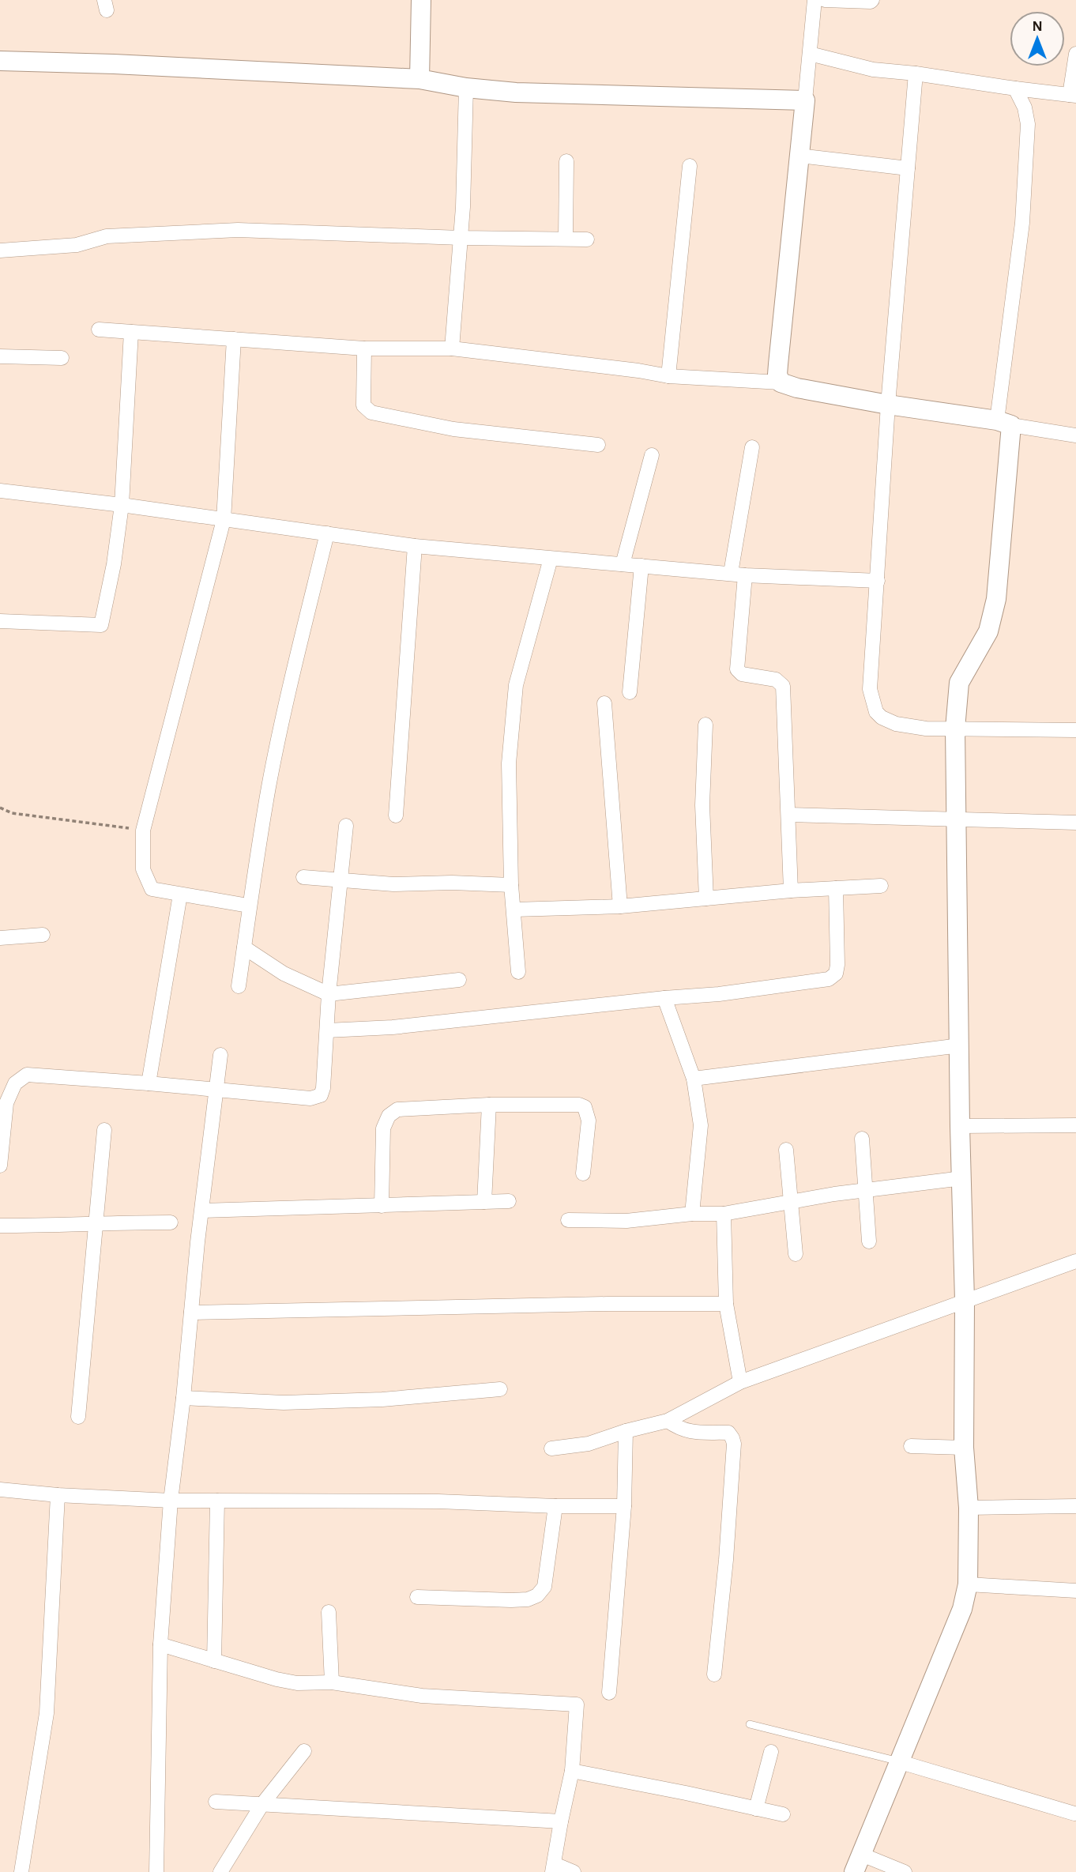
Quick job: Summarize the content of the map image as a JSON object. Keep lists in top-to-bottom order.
{
  "north": "top"
}
